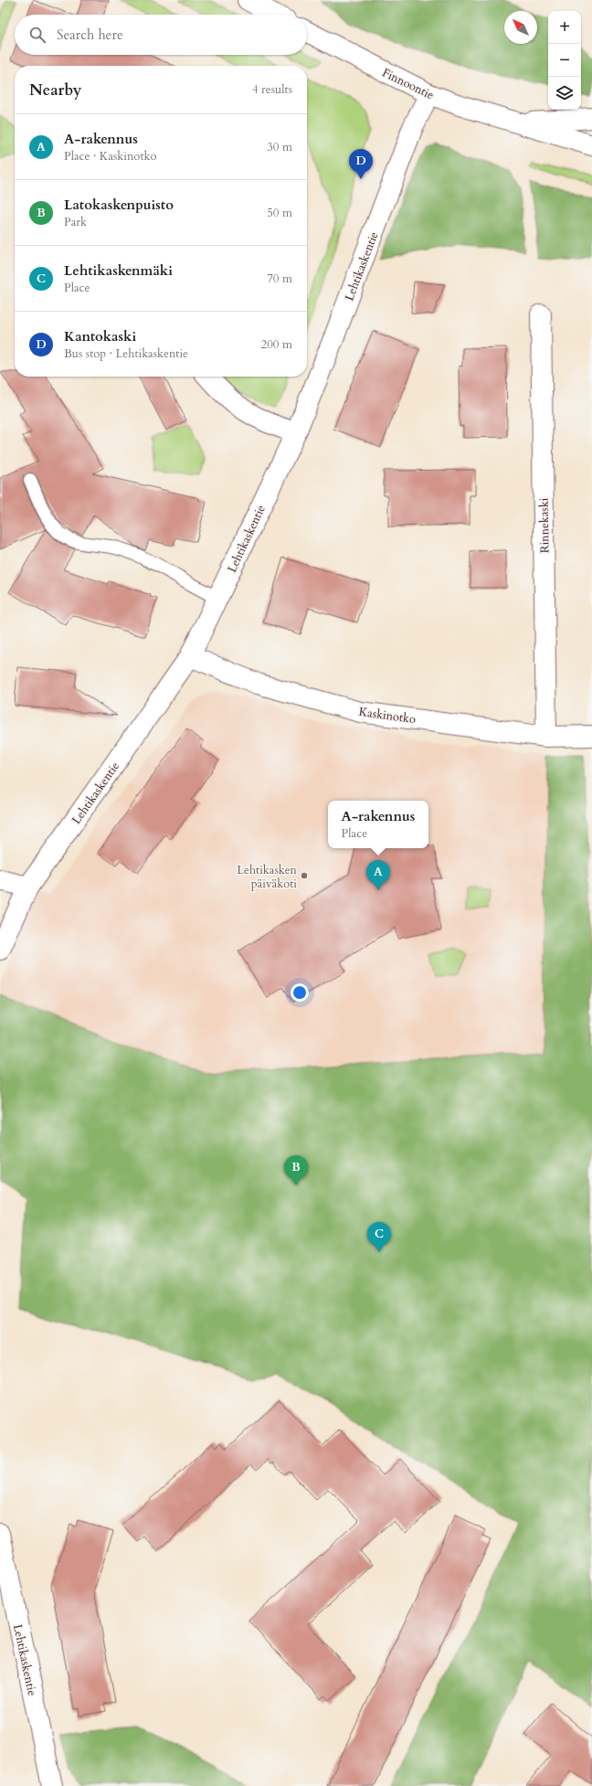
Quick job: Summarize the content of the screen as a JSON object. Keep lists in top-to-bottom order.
{
  "streets": {
    "street": [
      "Finnoontie",
      "Lehtikaskentie",
      "Rinnekaski",
      "Kaskinotko"
    ]
  },
  "crossings": [
    ["Finnoontie", "Lehtikaskentie"],
    ["Lehtikaskentie", "Kaskinotko"],
    ["Rinnekaski", "Kaskinotko"]
  ],
  "places": ["Lehtikasken päiväkoti"],
  "north": "top left",
  "page": {
    "map_buttons": ["+", "−"],
    "search": "Search here",
    "heading": ["Nearby", "4 results"],
    "list": [
      {
        "mark": "A",
        "name": "A-rakennus",
        "note": "Place · Kaskinotko",
        "value": "30 m"
      },
      {
        "mark": "B",
        "name": "Latokaskenpuisto",
        "note": "Park",
        "value": "50 m"
      },
      {
        "mark": "C",
        "name": "Lehtikaskenmäki",
        "note": "Place",
        "value": "70 m"
      },
      {
        "mark": "D",
        "name": "Kantokaski",
        "note": "Bus stop · Lehtikaskentie",
        "value": "200 m"
      }
    ],
    "pins": [
      "D",
      "A",
      "B",
      "C"
    ],
    "popup": ["A-rakennus", "Place"]
  }
}
